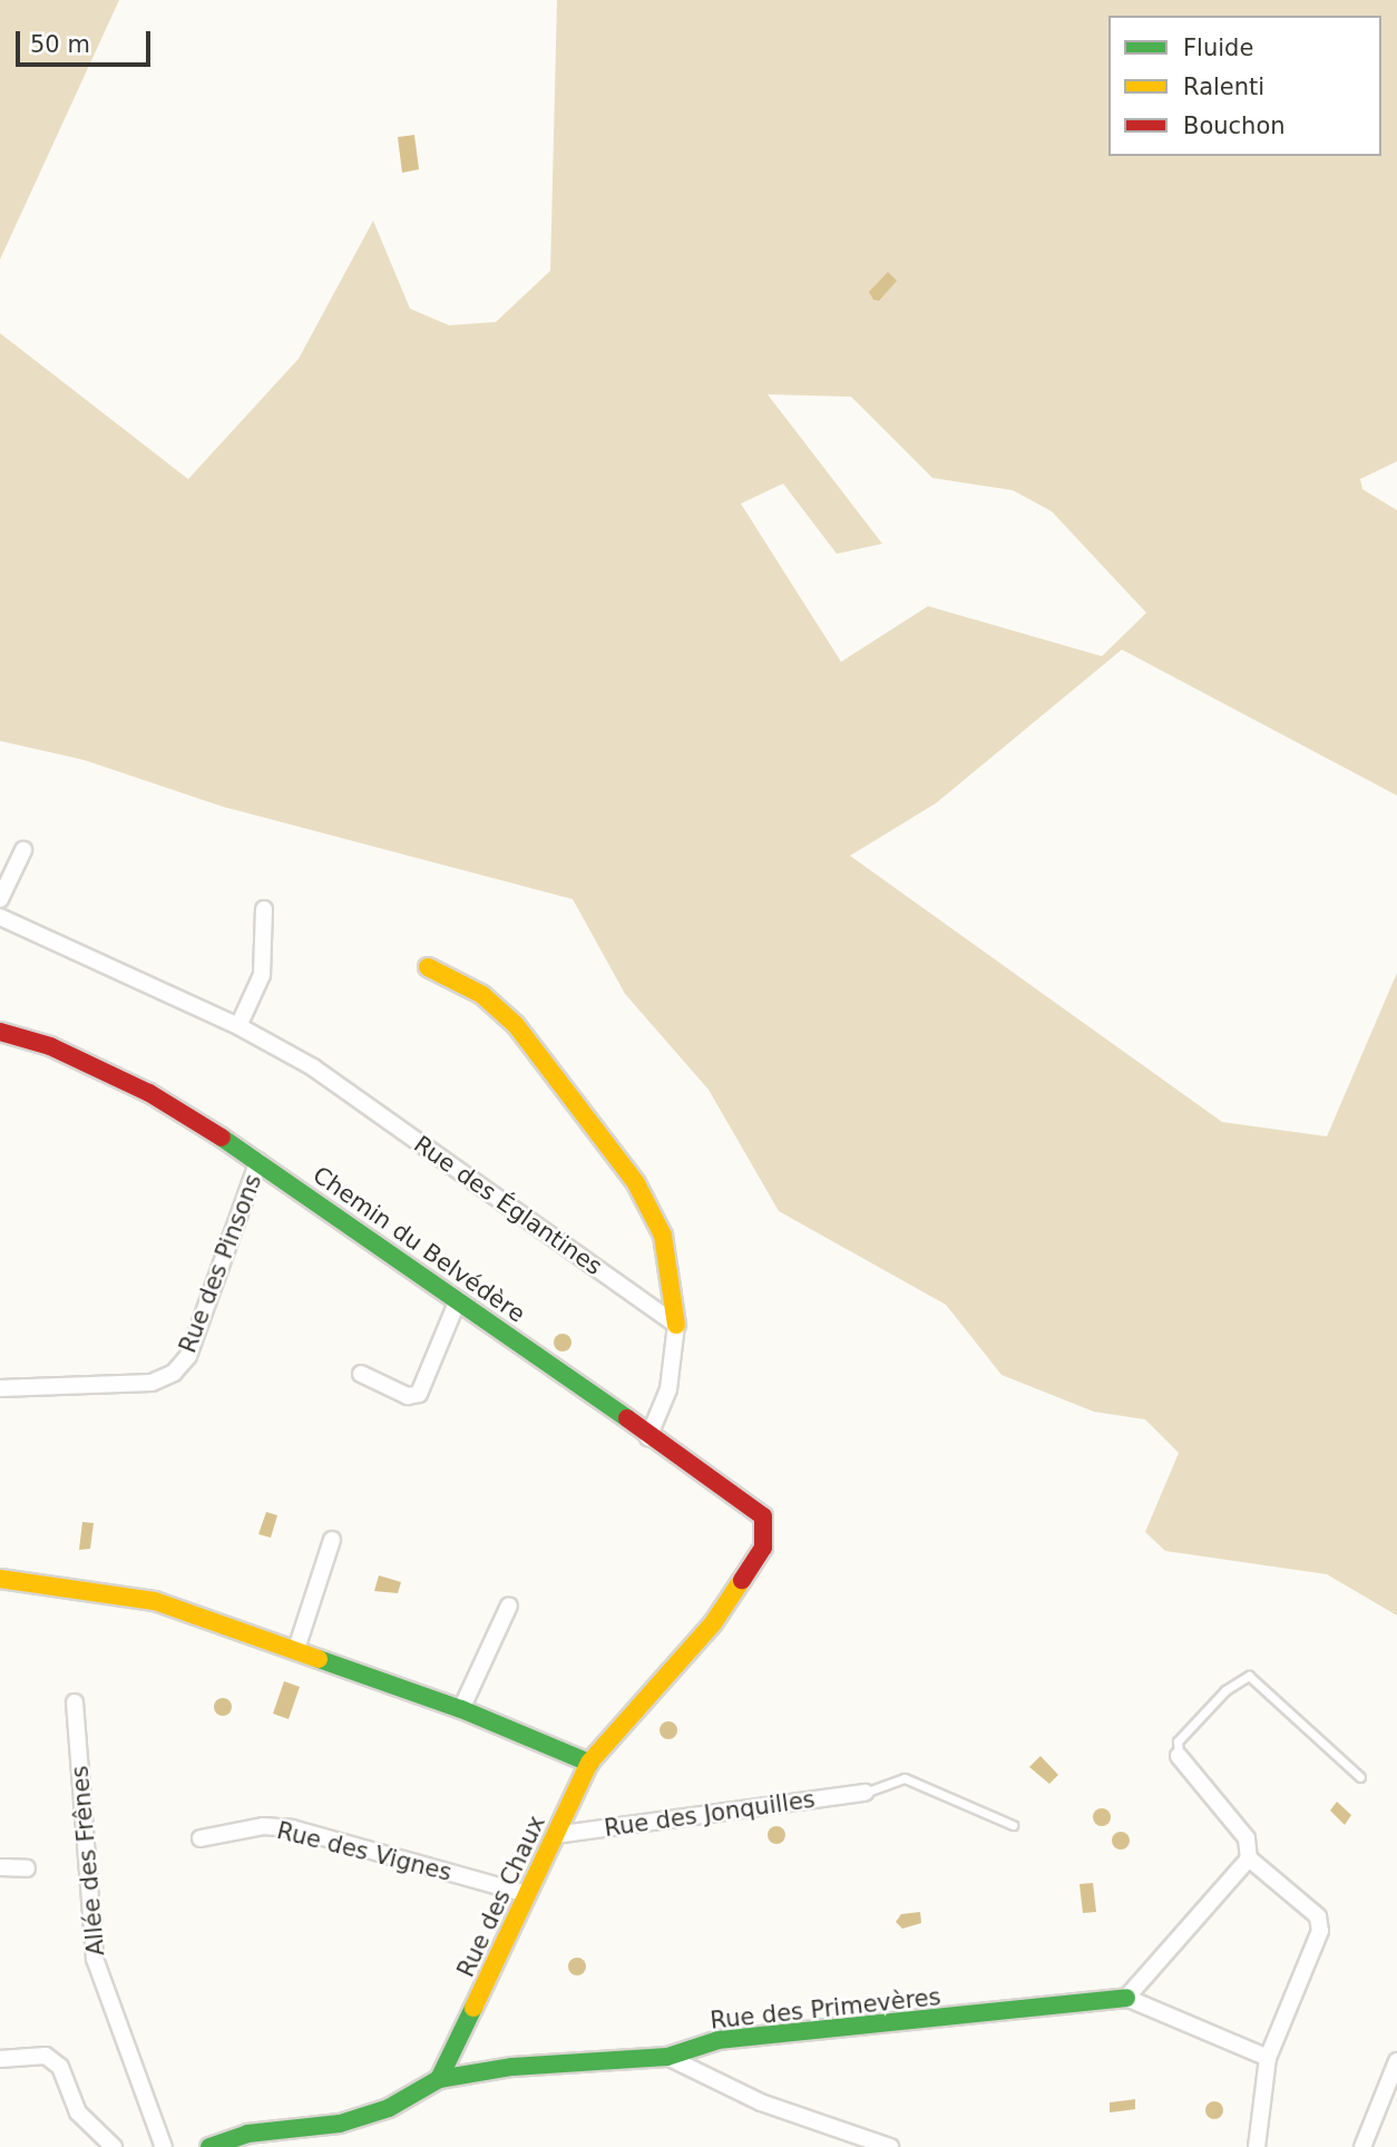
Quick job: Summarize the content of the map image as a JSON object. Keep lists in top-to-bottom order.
{
  "streets": {
    "street": [
      "Rue des Églantines",
      "Chemin du Belvédère",
      "Rue des Pinsons",
      "Rue des Jonquilles",
      "Rue des Vignes",
      "Allée des Frênes",
      "Rue des Chaux",
      "Rue des Primevères"
    ]
  },
  "crossings": [
    ["Chemin du Belvédère", "Rue des Pinsons"],
    ["Chemin du Belvédère", "Rue des Chaux"],
    ["Rue des Jonquilles", "Rue des Chaux"],
    ["Rue des Vignes", "Rue des Chaux"],
    ["Rue des Chaux", "Rue des Primevères"]
  ],
  "legend": ["Fluide", "Ralenti", "Bouchon"],
  "scale_bar": "50 m"
}
